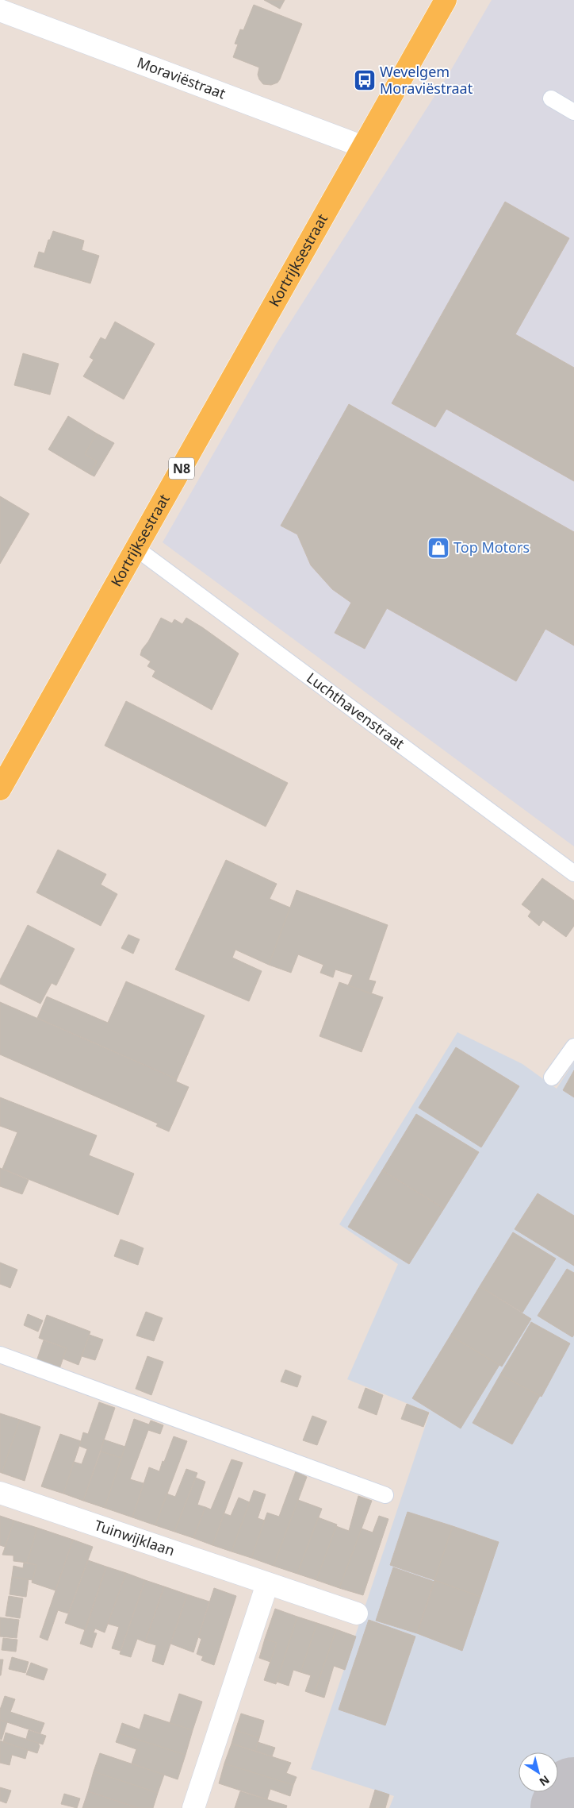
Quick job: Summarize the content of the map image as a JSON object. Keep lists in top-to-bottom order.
{
  "streets": {
    "main road": ["Kortrijksestraat", "N8"],
    "street": ["Moraviëstraat", "Tuinwijklaan"],
    "lane": ["Luchthavenstraat"]
  },
  "crossings": [
    ["Moraviëstraat", "Kortrijksestraat"],
    ["Moraviëstraat", "N8"],
    ["Kortrijksestraat", "N8"],
    ["Kortrijksestraat", "Luchthavenstraat"]
  ],
  "places": {
    "bus stop": ["Wevelgem Moraviëstraat"],
    "shop": ["Top Motors"]
  },
  "north": "bottom right"
}
